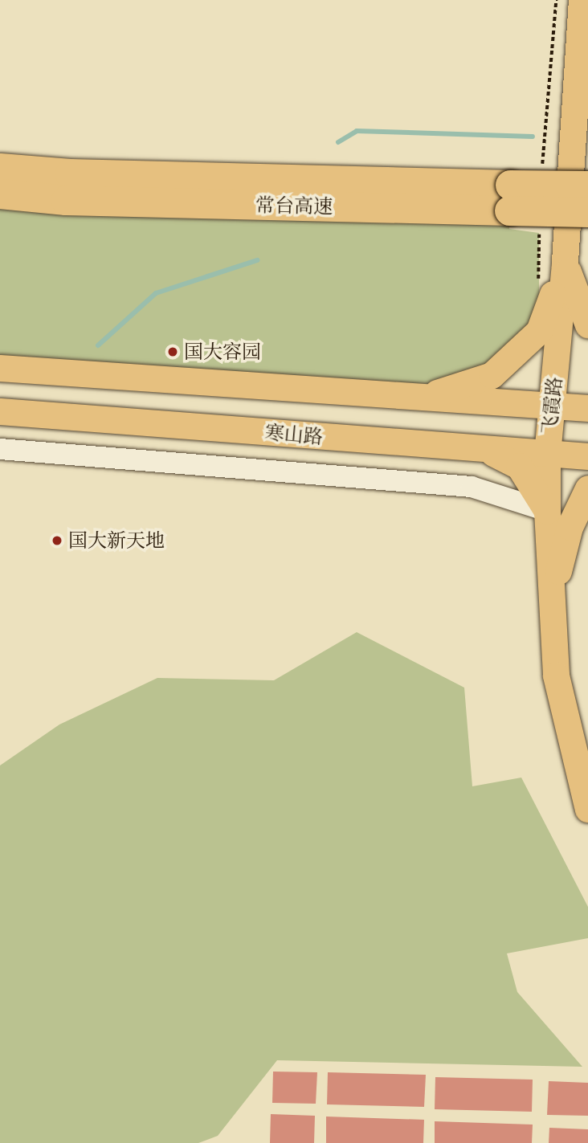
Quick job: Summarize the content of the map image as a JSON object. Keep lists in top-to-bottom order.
{
  "streets": {
    "highway": ["常台高速"],
    "main road": ["飞霞路", "寒山路"]
  },
  "crossings": [
    ["飞霞路", "寒山路"]
  ],
  "places": ["国大容园", "国大新天地"]
}
